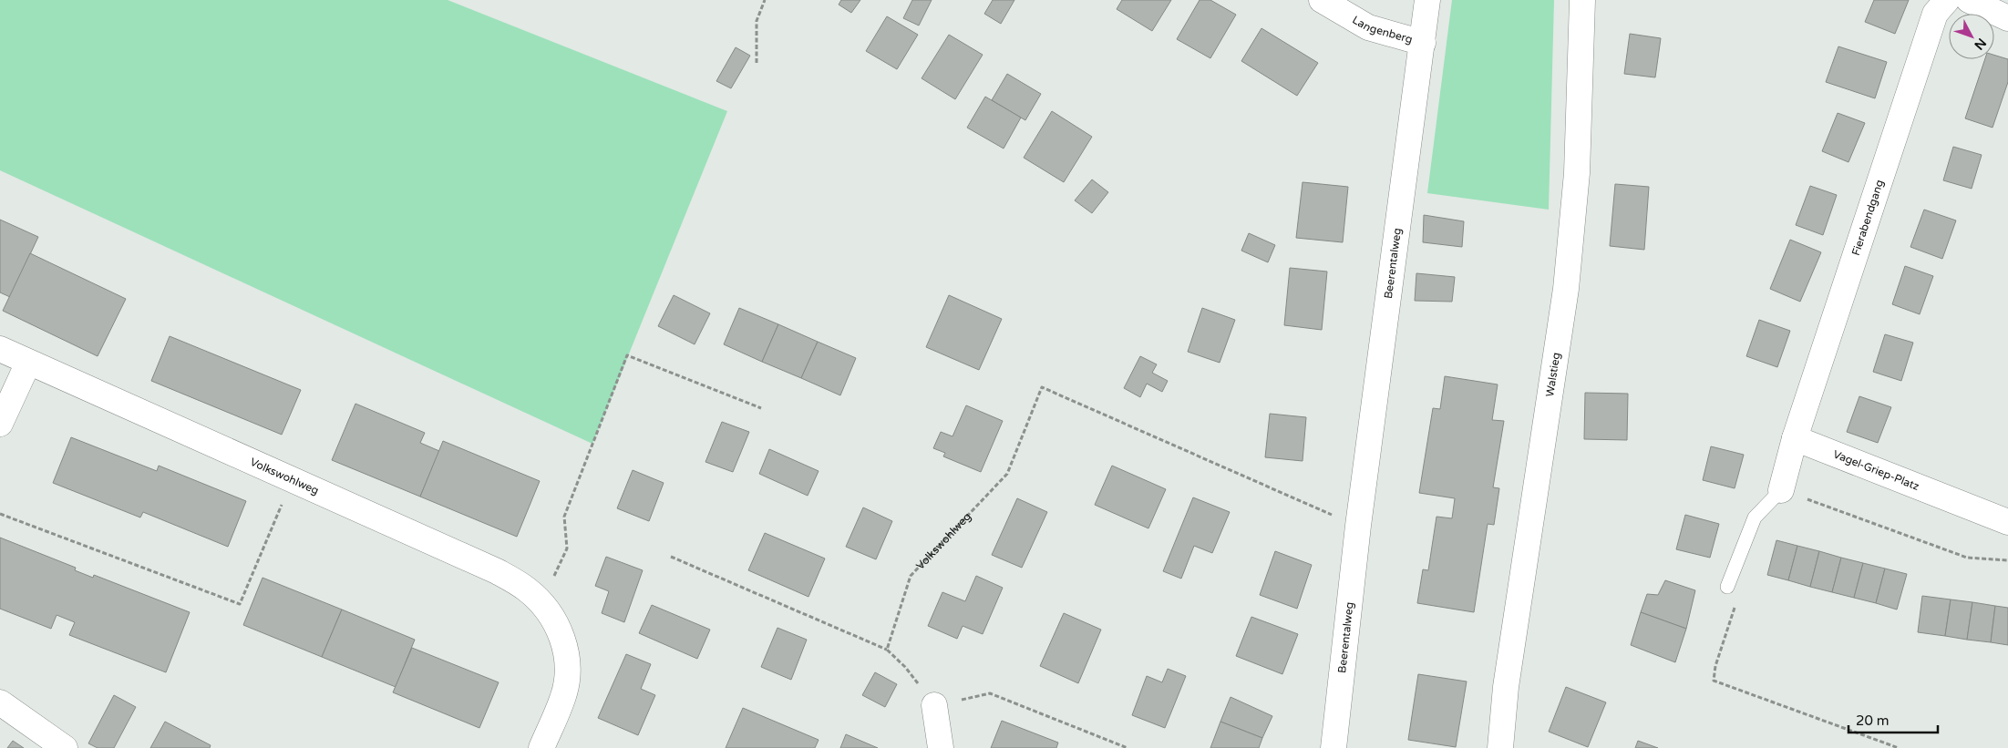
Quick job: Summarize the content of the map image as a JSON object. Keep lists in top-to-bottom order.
{
  "streets": {
    "street": [
      "Langenberg",
      "Fierabendgang",
      "Beerentalweg",
      "Walstieg",
      "Vagel-Griep-Platz",
      "Volkswohlweg"
    ]
  },
  "crossings": [
    ["Langenberg", "Beerentalweg"],
    ["Fierabendgang", "Vagel-Griep-Platz"],
    ["Beerentalweg", "Volkswohlweg"]
  ],
  "scale_bar": "20 m",
  "north": "bottom right"
}
